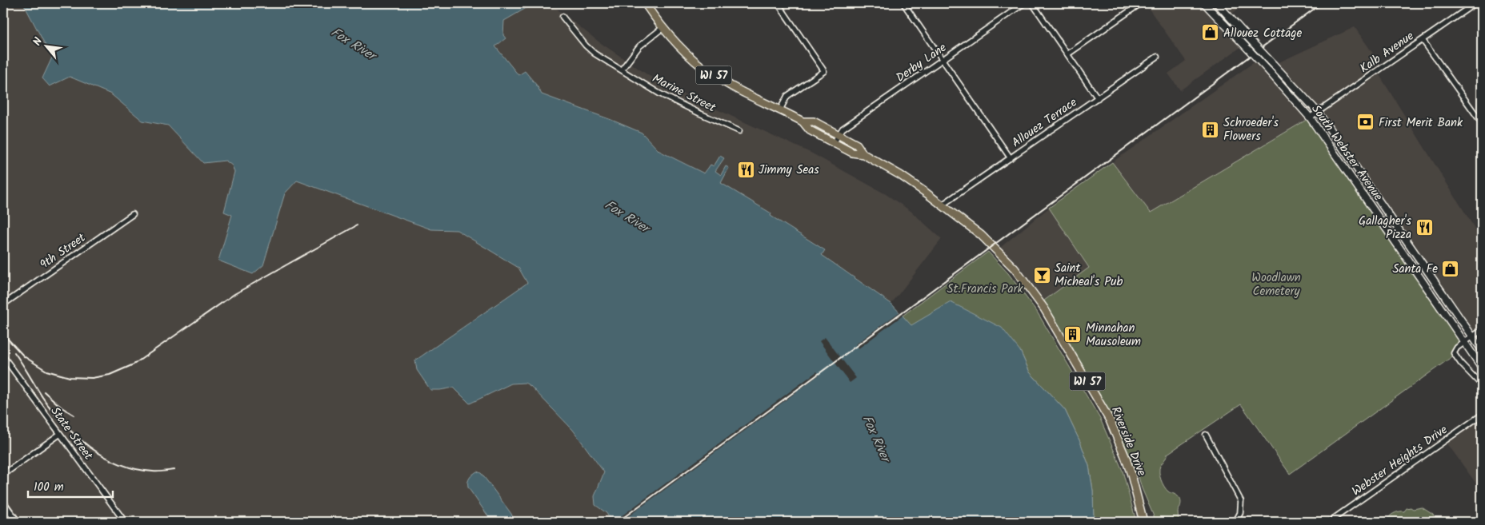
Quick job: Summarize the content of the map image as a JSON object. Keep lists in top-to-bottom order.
{
  "streets": {
    "main road": ["WI 57", "South Webster Avenue", "Riverside Drive"],
    "street": [
      "Kalb Avenue",
      "Derby Lane",
      "Marine Street",
      "Allouez Terrace",
      "9th Street",
      "State Street",
      "Webster Heights Drive"
    ]
  },
  "crossings": [
    ["Kalb Avenue", "South Webster Avenue"],
    ["Derby Lane", "WI 57"],
    ["WI 57", "Allouez Terrace"],
    ["WI 57", "Riverside Drive"],
    ["Allouez Terrace", "Riverside Drive"]
  ],
  "water": ["Fox River"],
  "parks": ["Woodlawn Cemetery", "St.Francis Park"],
  "places": {
    "shop": ["Allouez Cottage", "Santa Fe"],
    "bank": ["First Merit Bank"],
    "building": ["Schroeder's Flowers", "Minnahan Mausoleum"],
    "restaurant": ["Jimmy Seas", "Gallagher's Pizza"],
    "bar": ["Saint Micheal's Pub"]
  },
  "scale_bar": "100 m",
  "north": "top left"
}
